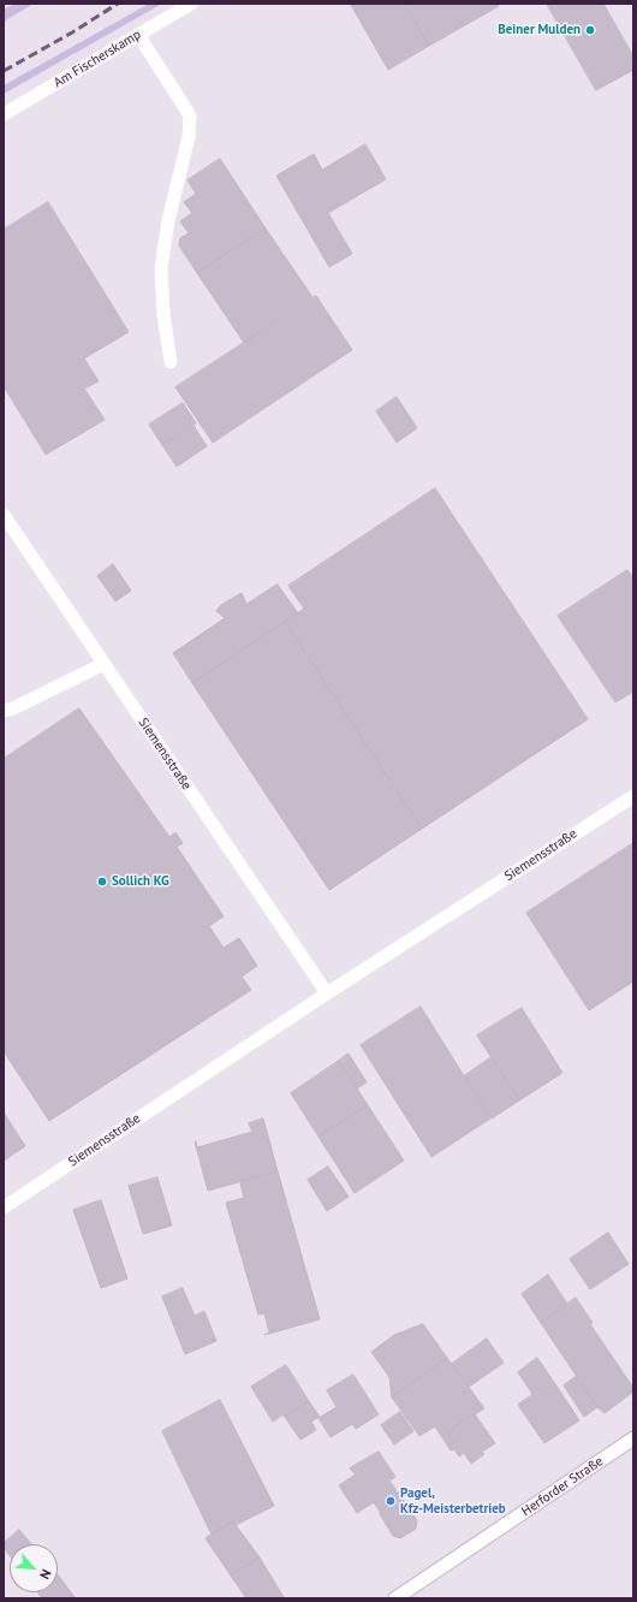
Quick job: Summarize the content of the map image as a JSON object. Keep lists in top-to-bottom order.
{
  "streets": {
    "street": ["Am Fischerskamp", "Siemensstraße", "Herforder Straße"]
  },
  "places": ["Beiner Mulden", "Sollich KG", "Pagel, Kfz-Meisterbetrieb"],
  "north": "bottom right"
}
